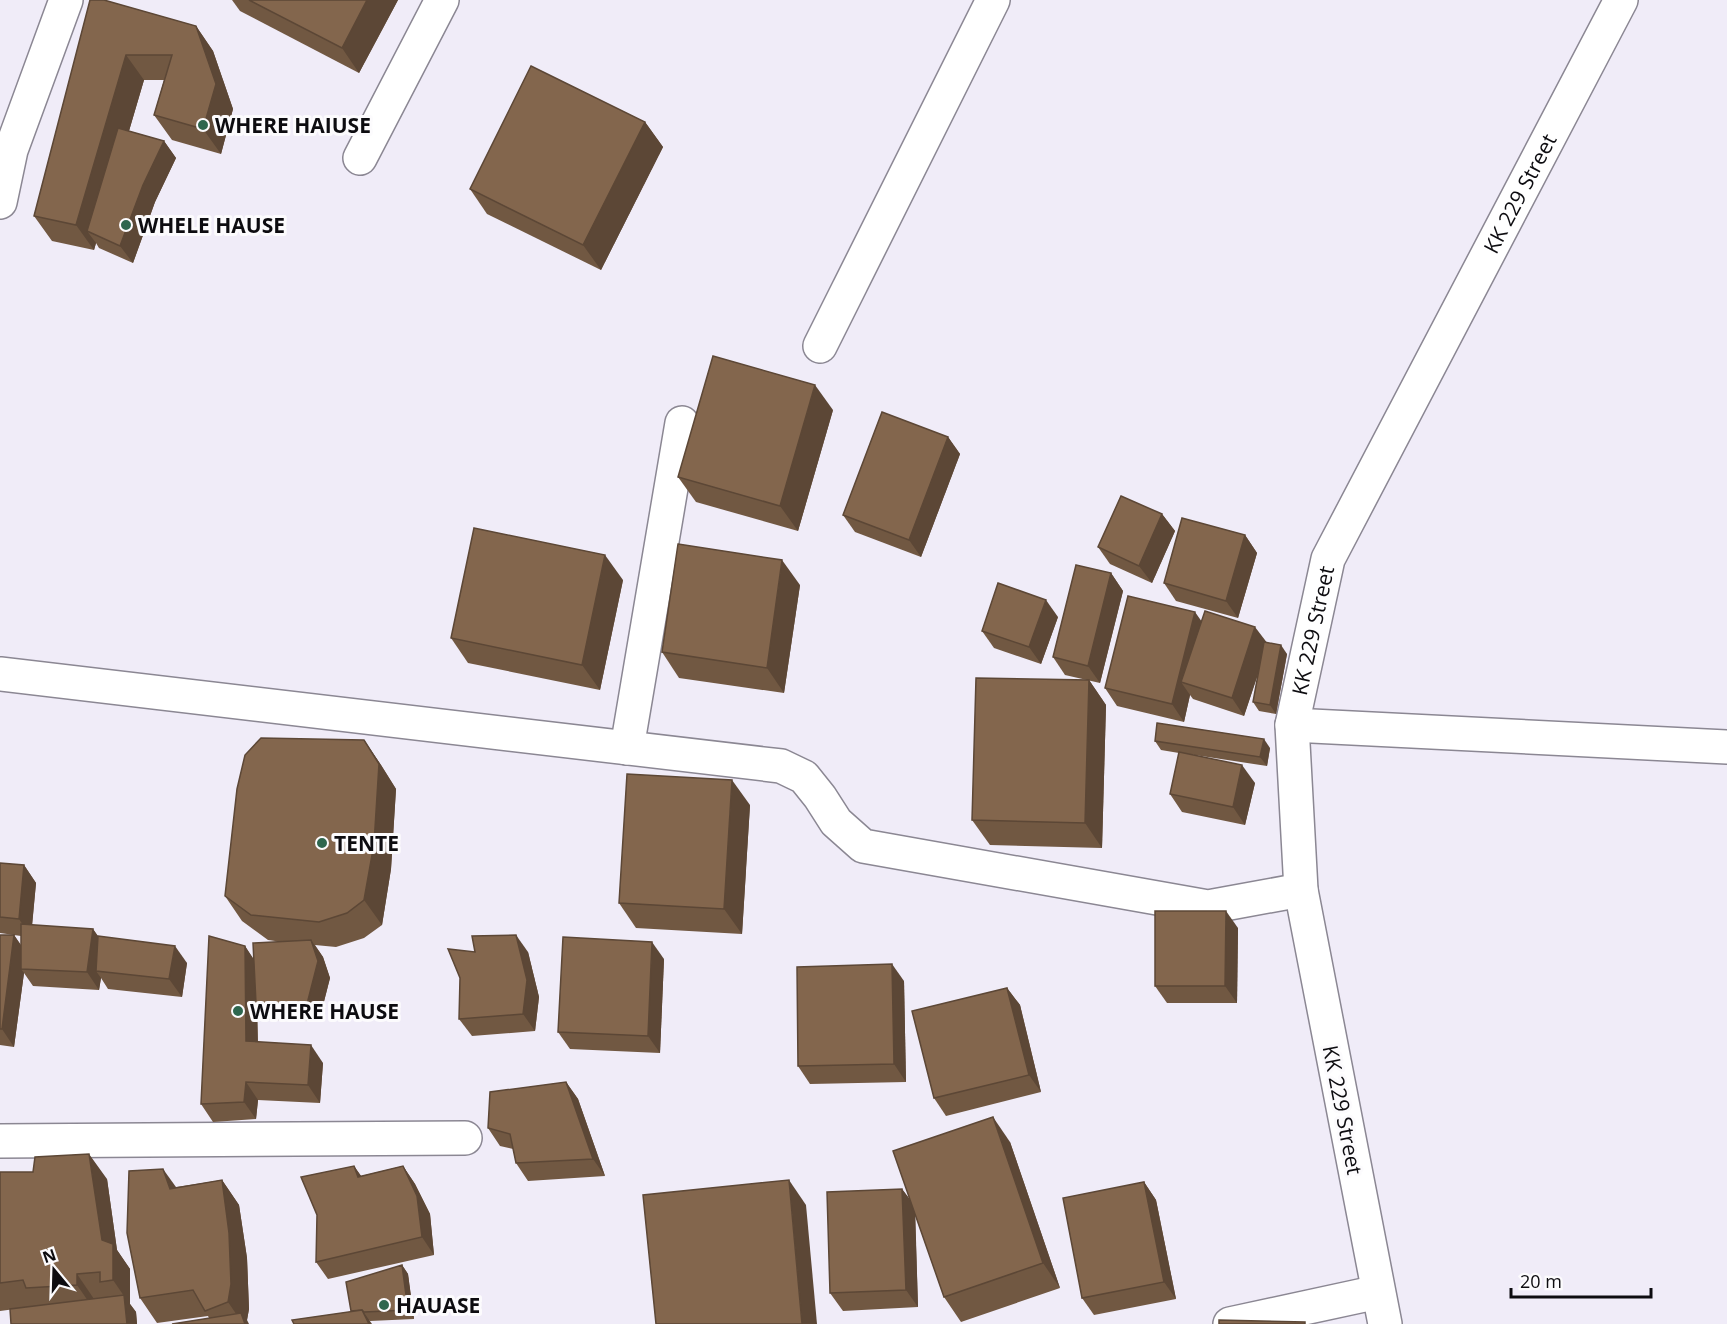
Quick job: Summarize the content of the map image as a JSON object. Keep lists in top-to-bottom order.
{
  "streets": {
    "street": ["KK 229 Street"]
  },
  "places": [
    "WHERE HAIUSE",
    "WHELE HAUSE",
    "TENTE",
    "WHERE HAUSE",
    "HAUASE"
  ],
  "scale_bar": "20 m",
  "north": "top"
}
